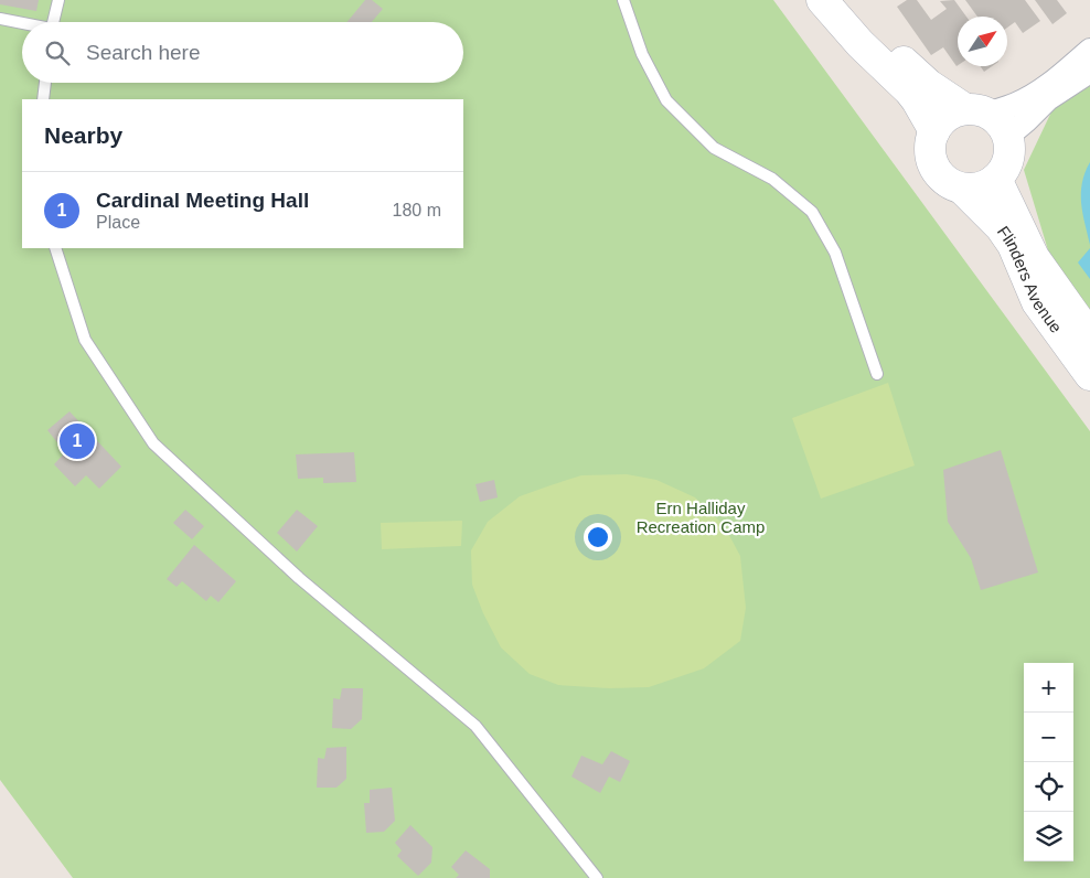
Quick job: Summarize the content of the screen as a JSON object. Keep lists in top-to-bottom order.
{
  "streets": {
    "main road": ["Flinders Avenue"]
  },
  "parks": ["Ern Halliday Recreation Camp"],
  "north": "top right",
  "page": {
    "search": "Search here",
    "heading": "Nearby",
    "list": [
      {
        "mark": "1",
        "name": "Cardinal Meeting Hall",
        "note": "Place",
        "value": "180 m"
      }
    ],
    "pins": "1",
    "map_buttons": ["+", "−"]
  }
}
